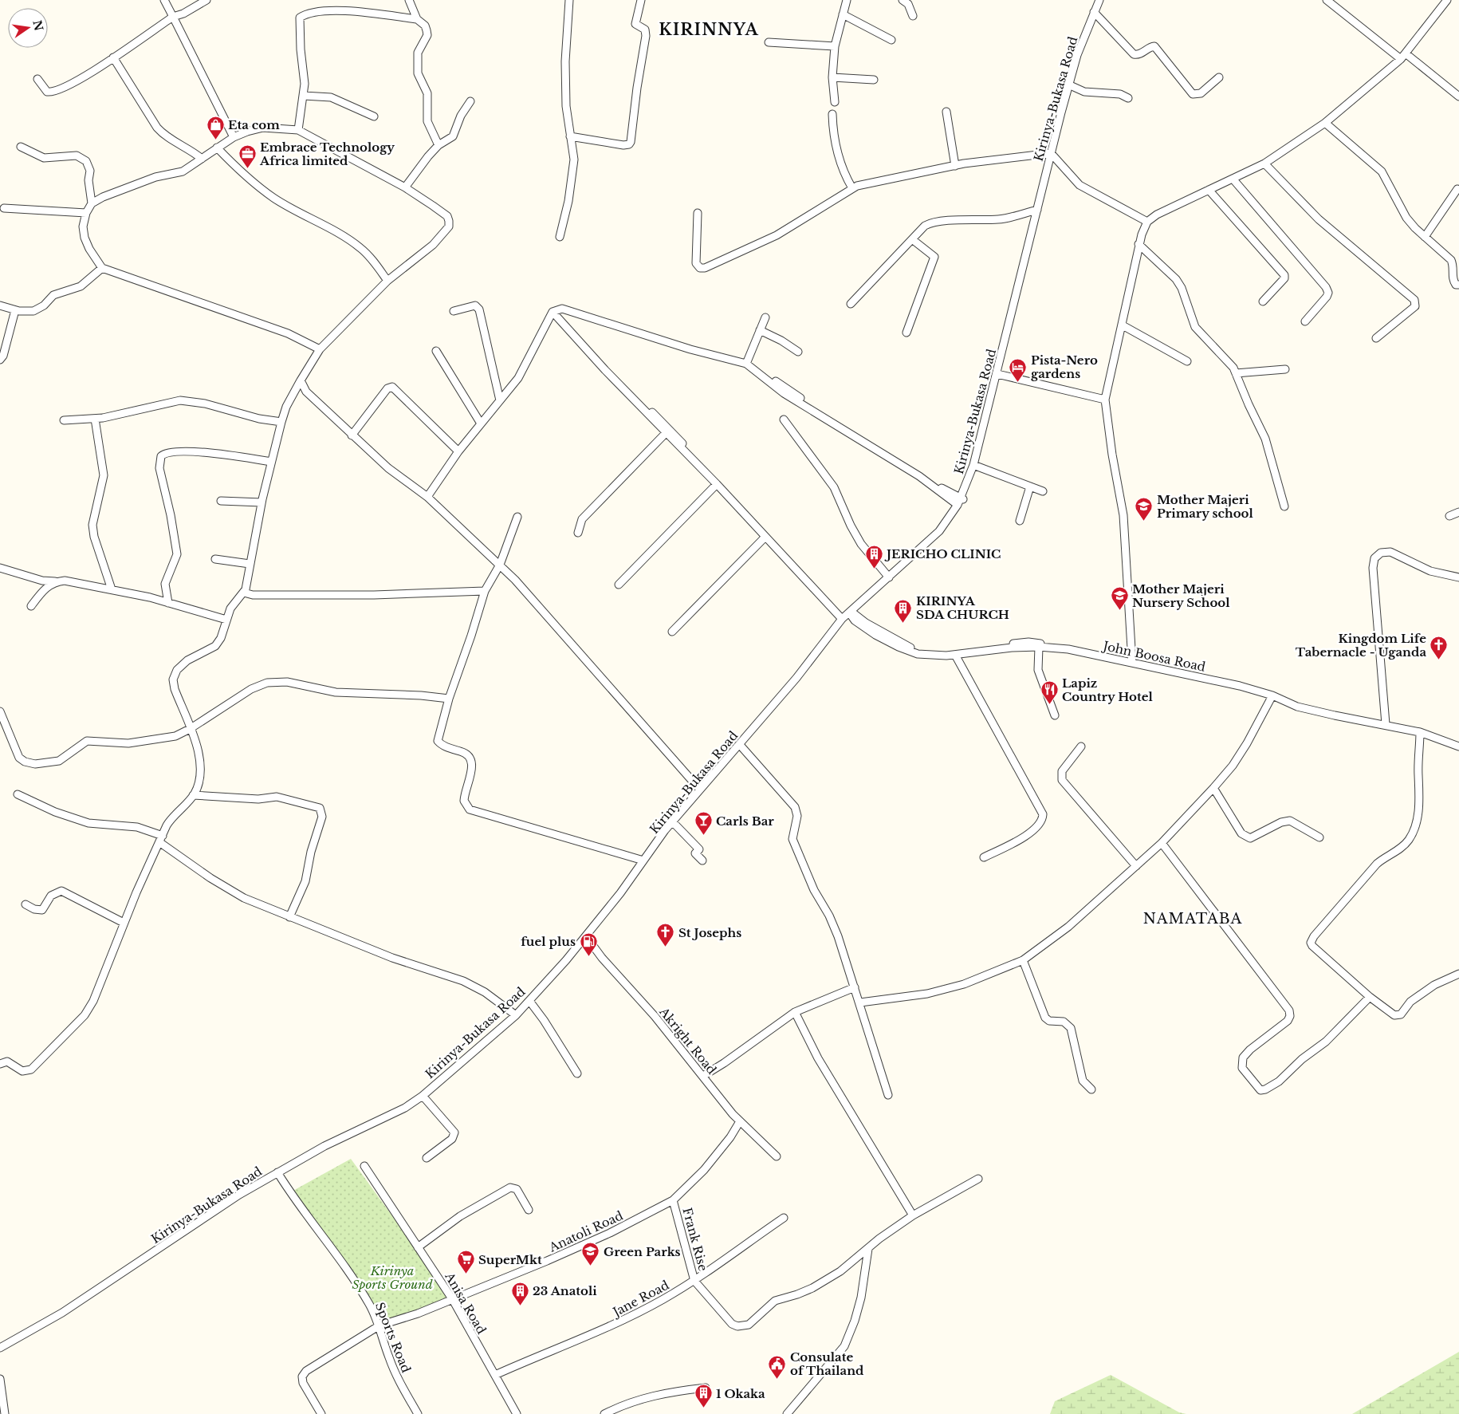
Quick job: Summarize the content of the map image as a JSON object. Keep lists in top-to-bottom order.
{
  "streets": {
    "street": [
      "Kirinya-Bukasa Road",
      "John Boosa Road",
      "Akright Road",
      "Anatoli Road",
      "Frank Rise",
      "Jane Road",
      "Anisa Road",
      "Sports Road"
    ]
  },
  "crossings": [
    ["Kirinya-Bukasa Road", "John Boosa Road"],
    ["Kirinya-Bukasa Road", "Akright Road"],
    ["Kirinya-Bukasa Road", "Sports Road"],
    ["Akright Road", "Anatoli Road"],
    ["Anatoli Road", "Frank Rise"],
    ["Anatoli Road", "Anisa Road"],
    ["Anatoli Road", "Sports Road"],
    ["Frank Rise", "Jane Road"],
    ["Jane Road", "Anisa Road"]
  ],
  "districts": ["KIRINNYA", "NAMATABA"],
  "parks": ["Kirinya Sports Ground"],
  "places": {
    "shop": ["Eta com"],
    "office": ["Embrace Technology Africa limited"],
    "hotel": ["Pista-Nero gardens"],
    "school or university": ["Mother Majeri Primary school", "Mother Majeri Nursery School", "Green Parks"],
    "building": [
      "JERICHO CLINIC",
      "KIRINYA SDA CHURCH",
      "23 Anatoli",
      "1 Okaka"
    ],
    "church": ["Kingdom Life Tabernacle - Uganda", "St Josephs"],
    "restaurant": ["Lapiz Country Hotel"],
    "bar": ["Carls Bar"],
    "fuel station": ["fuel plus"],
    "supermarket": ["SuperMkt"],
    "public building": ["Consulate of Thailand"]
  },
  "north": "right"
}
